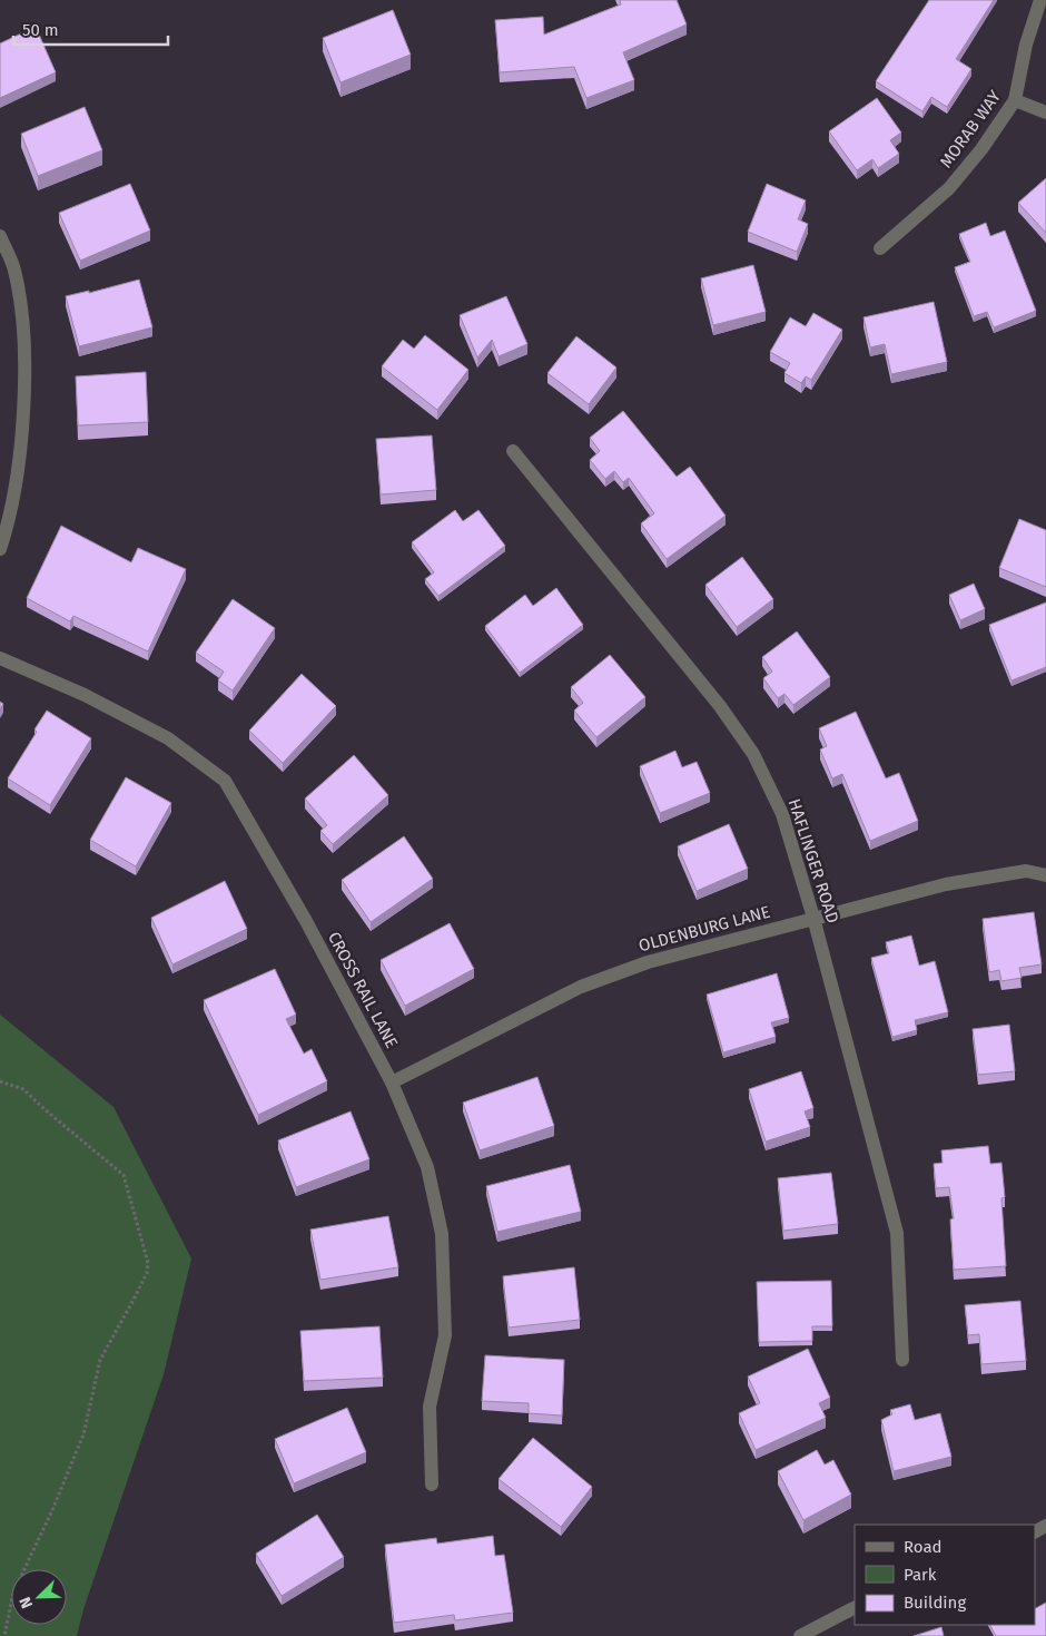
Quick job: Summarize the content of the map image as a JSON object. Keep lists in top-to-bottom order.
{
  "streets": {
    "street": [
      "MORAB WAY",
      "HAFLINGER ROAD",
      "OLDENBURG LANE",
      "CROSS RAIL LANE"
    ]
  },
  "crossings": [
    ["HAFLINGER ROAD", "OLDENBURG LANE"],
    ["OLDENBURG LANE", "CROSS RAIL LANE"]
  ],
  "legend": ["Road", "Park", "Building"],
  "scale_bar": "50 m",
  "north": "bottom left"
}
